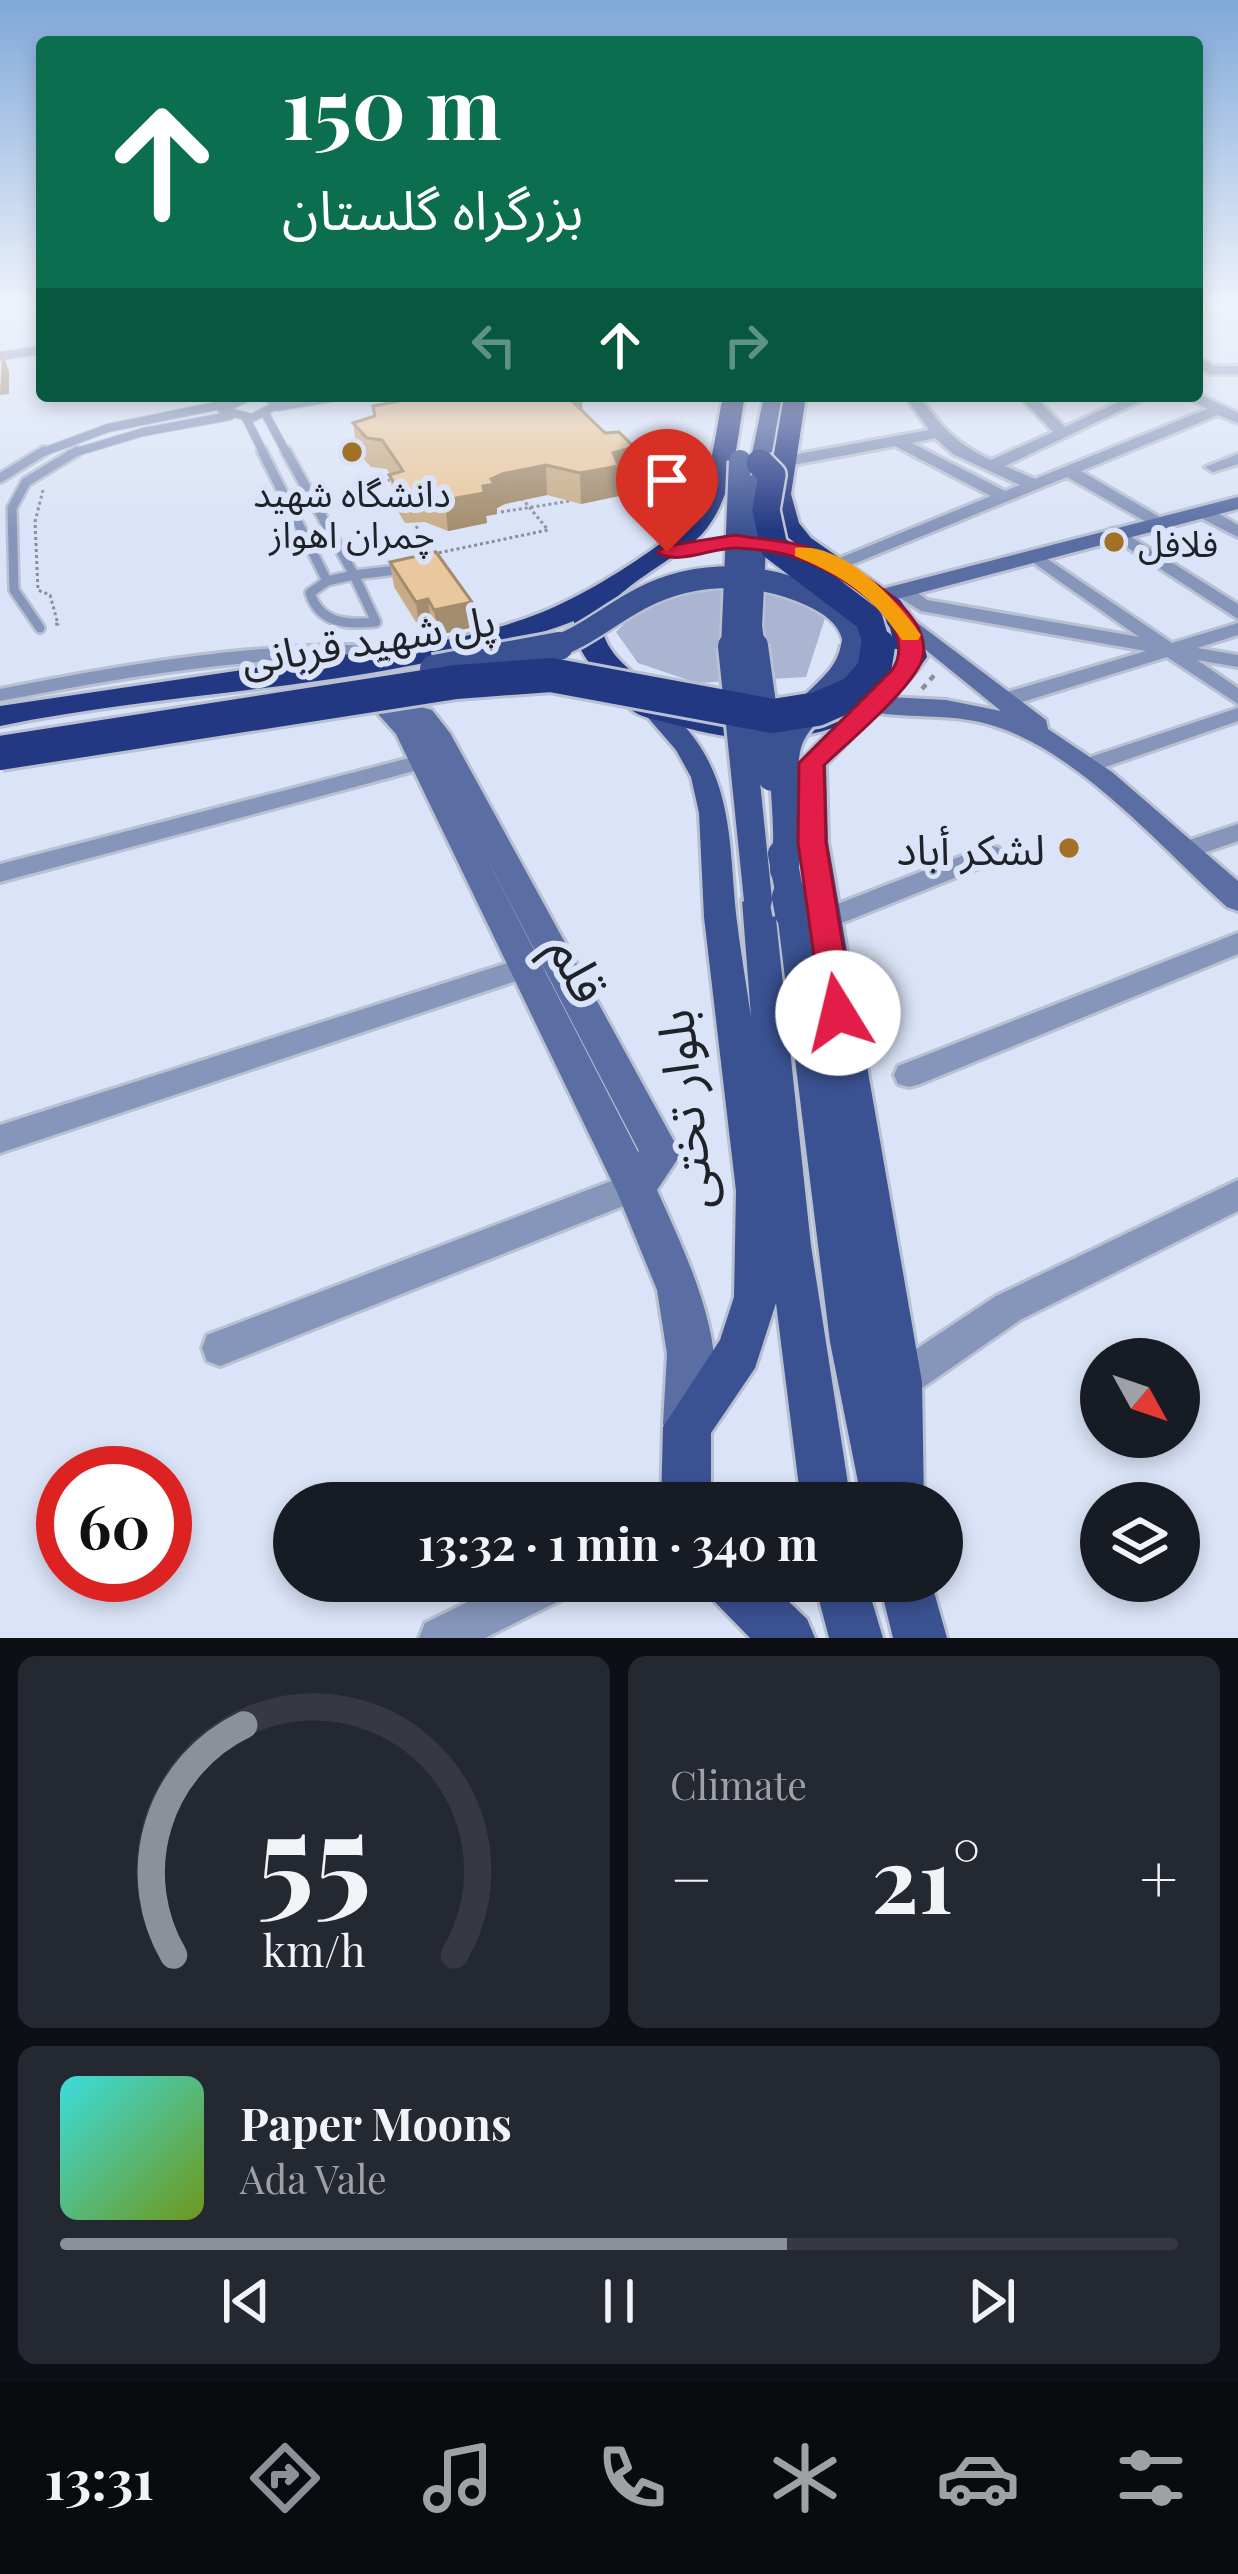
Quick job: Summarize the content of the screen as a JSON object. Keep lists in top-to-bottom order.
{
  "streets": {
    "highway": ["پل شهید قربانی"],
    "main road": ["بلوار تختی"],
    "street": ["قلم"]
  },
  "crossings": [
    ["قلم", "بلوار تختی"]
  ],
  "places": ["دانشگاه شهید چمران اهواز", "فلافل", "لشكر أباد"],
  "north": "bottom right",
  "page": {
    "turn": ["150 m", "بزرگراه گلستان"],
    "limit": "60",
    "trip": "13:32 · 1 min · 340 m",
    "tile": "Climate",
    "heat": ["−", "21°", "+"],
    "song": ["Paper Moons", "Ada Vale"],
    "tabs": "13:31",
    "gauge": ["55", "km/h"]
  }
}
